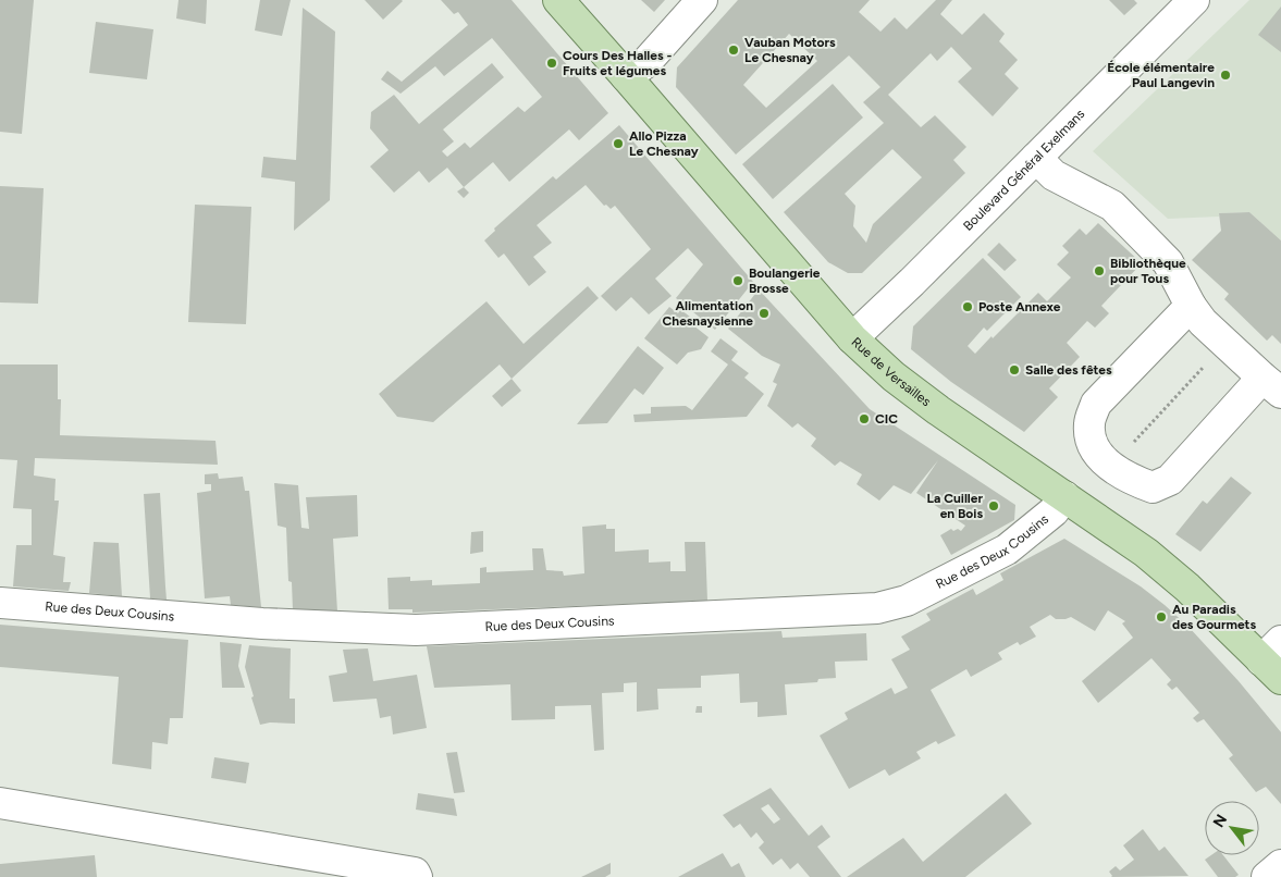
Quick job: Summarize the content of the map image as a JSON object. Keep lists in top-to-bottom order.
{
  "streets": {
    "main road": ["Rue de Versailles"],
    "street": ["Boulevard Général Exelmans", "Rue des Deux Cousins"]
  },
  "crossings": [
    ["Boulevard Général Exelmans", "Rue de Versailles"],
    ["Rue de Versailles", "Rue des Deux Cousins"]
  ],
  "places": [
    "Vauban Motors Le Chesnay",
    "Cours Des Halles - Fruits et légumes",
    "École élémentaire Paul Langevin",
    "Allo Pizza Le Chesnay",
    "Bibliothèque pour Tous",
    "Boulangerie Brosse",
    "Poste Annexe",
    "Alimentation Chesnaysienne",
    "Salle des fêtes",
    "CIC",
    "La Cuiller en Bois",
    "Au Paradis des Gourmets"
  ],
  "north": "top left"
}
